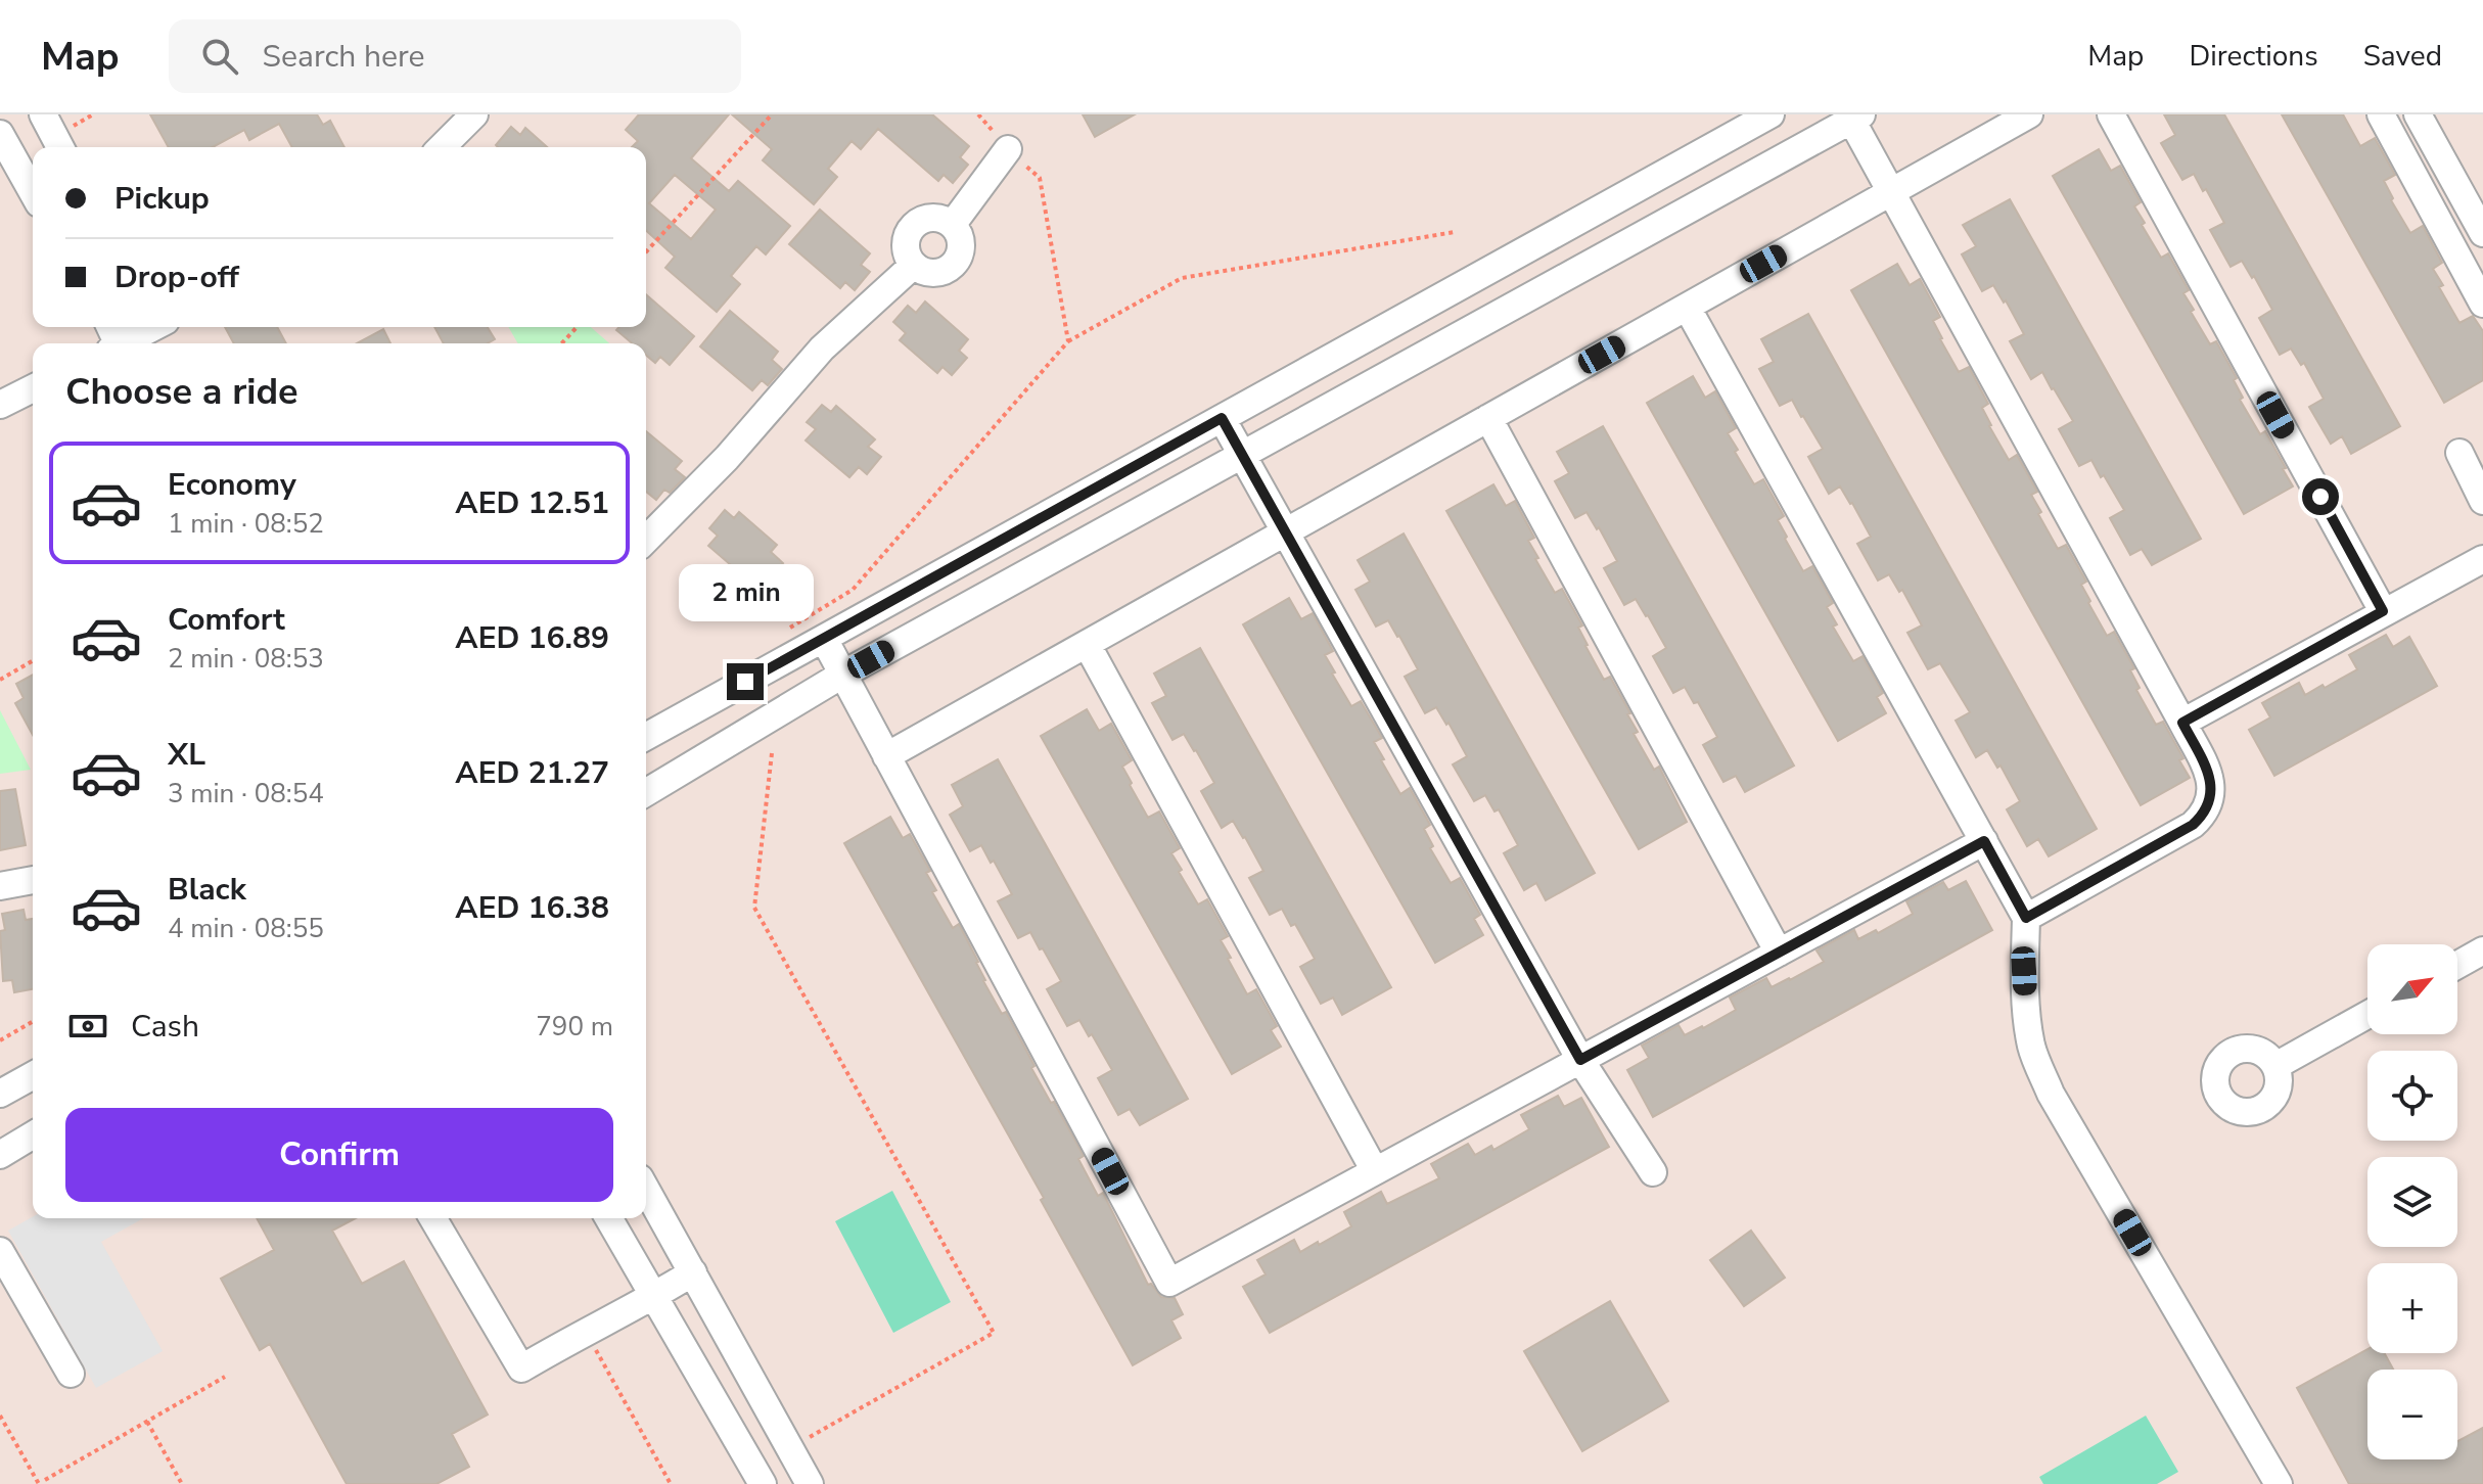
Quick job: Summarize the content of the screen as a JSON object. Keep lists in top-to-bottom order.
{
  "north": "top right",
  "page": {
    "header": "Map",
    "search": "Search here",
    "nav": ["Map", "Directions", "Saved"],
    "banner": ["Pickup", "Drop-off"],
    "heading": "Choose a ride",
    "list": [
      {
        "name": "Economy",
        "note": "1 min · 08:52",
        "value": "AED 12.51"
      },
      {
        "name": "Comfort",
        "note": "2 min · 08:53",
        "value": "AED 16.89"
      },
      {
        "name": "XL",
        "note": "3 min · 08:54",
        "value": "AED 21.27"
      },
      {
        "name": "Black",
        "note": "4 min · 08:55",
        "value": "AED 16.38"
      }
    ],
    "bubble": "2 min",
    "map_buttons": ["+", "−"],
    "pay": ["Cash", "790 m"],
    "buttons": "Confirm"
  }
}
